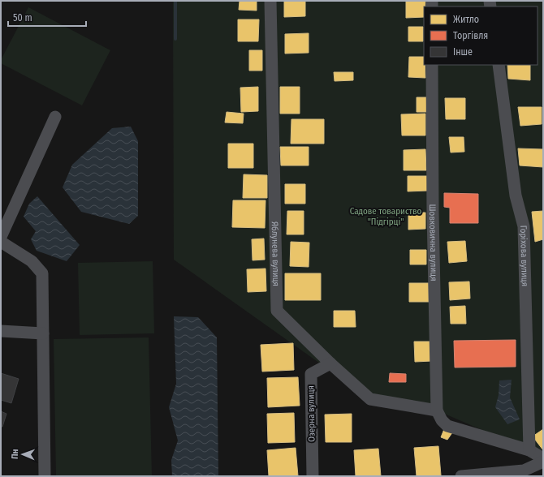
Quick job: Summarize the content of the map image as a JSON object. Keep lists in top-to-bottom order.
{
  "streets": {
    "street": [
      "Шовковична вулиця",
      "Яблунева вулиця",
      "Горіхова вулиця",
      "Озерна вулиця"
    ]
  },
  "crossings": [
    ["Шовковична вулиця", "Яблунева вулиця"],
    ["Яблунева вулиця", "Озерна вулиця"]
  ],
  "parks": ["Садове товариство \"Підгірці\""],
  "legend": ["Житло", "Торгівля", "Інше"],
  "scale_bar": "50 m",
  "north": "left"
}
